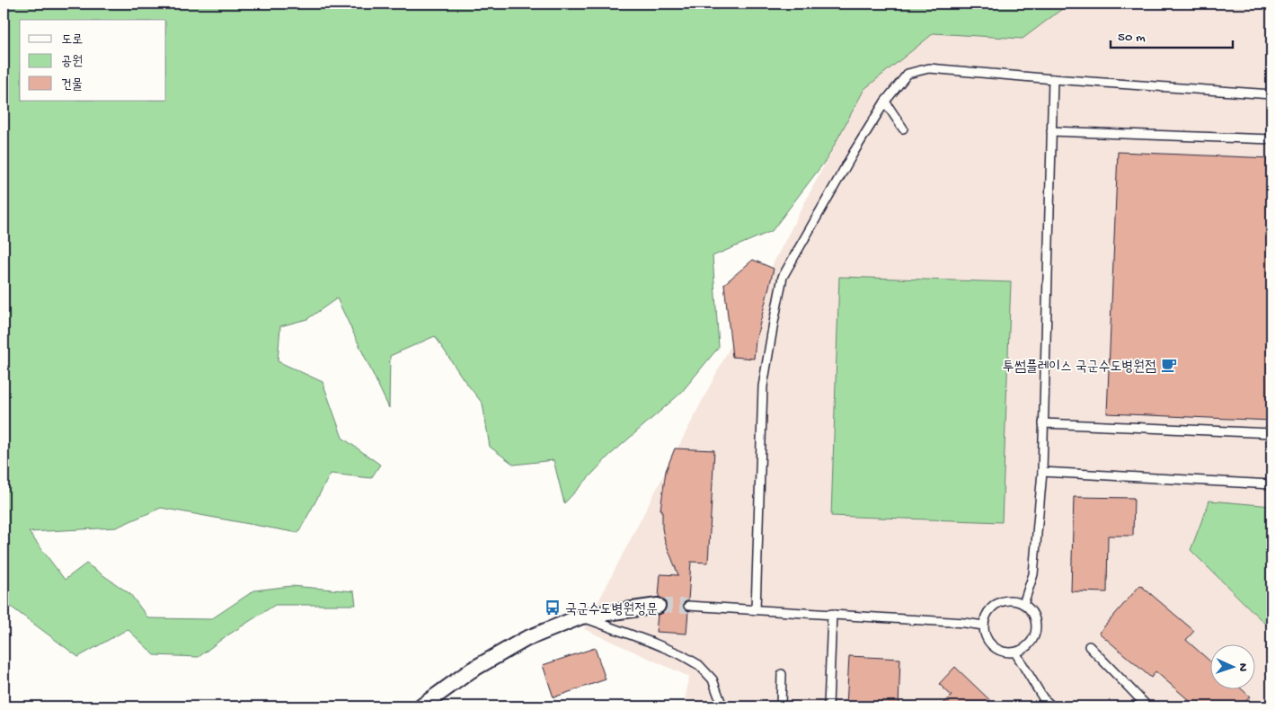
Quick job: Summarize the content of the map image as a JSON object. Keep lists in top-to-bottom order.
{
  "places": {
    "cafe": ["투썸플레이스 국군수도병원점"],
    "bus stop": ["국군수도병원정문"]
  },
  "legend": ["도로", "공원", "건물"],
  "scale_bar": "50 m",
  "north": "right"
}
